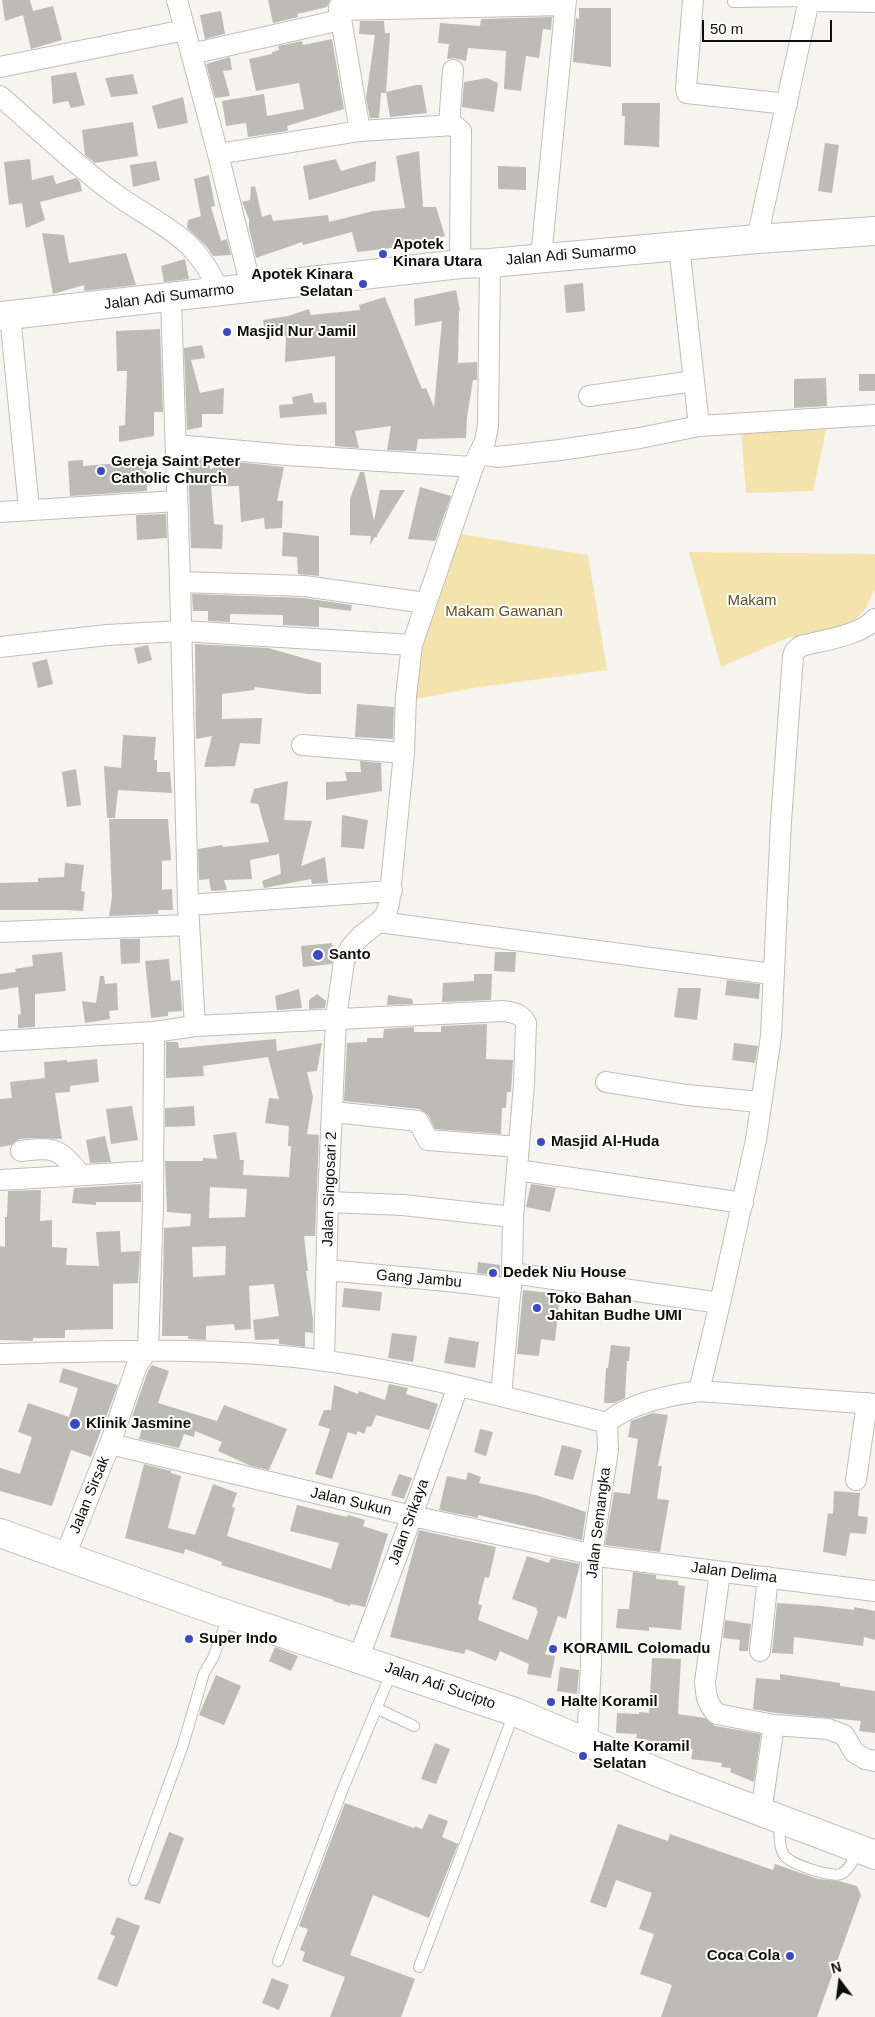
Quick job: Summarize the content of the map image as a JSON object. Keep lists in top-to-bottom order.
{
  "streets": {
    "main road": ["Jalan Adi Sumarmo", "Jalan Adi Sucipto"],
    "street": [
      "Jalan Singosari 2",
      "Gang Jambu",
      "Jalan Sirsak",
      "Jalan Sukun",
      "Jalan Srikaya",
      "Jalan Semangka",
      "Jalan Delima"
    ]
  },
  "crossings": [
    ["Jalan Singosari 2", "Gang Jambu"],
    ["Jalan Sirsak", "Jalan Sukun"],
    ["Jalan Sirsak", "Jalan Adi Sucipto"],
    ["Jalan Sukun", "Jalan Srikaya"],
    ["Jalan Sukun", "Jalan Semangka"],
    ["Jalan Sukun", "Jalan Delima"],
    ["Jalan Srikaya", "Jalan Adi Sucipto"],
    ["Jalan Semangka", "Jalan Delima"],
    ["Jalan Semangka", "Jalan Adi Sucipto"]
  ],
  "parks": ["Makam", "Makam Gawanan"],
  "places": [
    "Apotek Kinara Utara",
    "Apotek Kinara Selatan",
    "Masjid Nur Jamil",
    "Gereja Saint Peter Catholic Church",
    "Santo",
    "Masjid Al-Huda",
    "Dedek Niu House",
    "Toko Bahan Jahitan Budhe UMI",
    "Klinik Jasmine",
    "Super Indo",
    "KORAMIL Colomadu",
    "Halte Koramil",
    "Halte Koramil Selatan",
    "Coca Cola"
  ],
  "scale_bar": "50 m",
  "north": "top"
}
